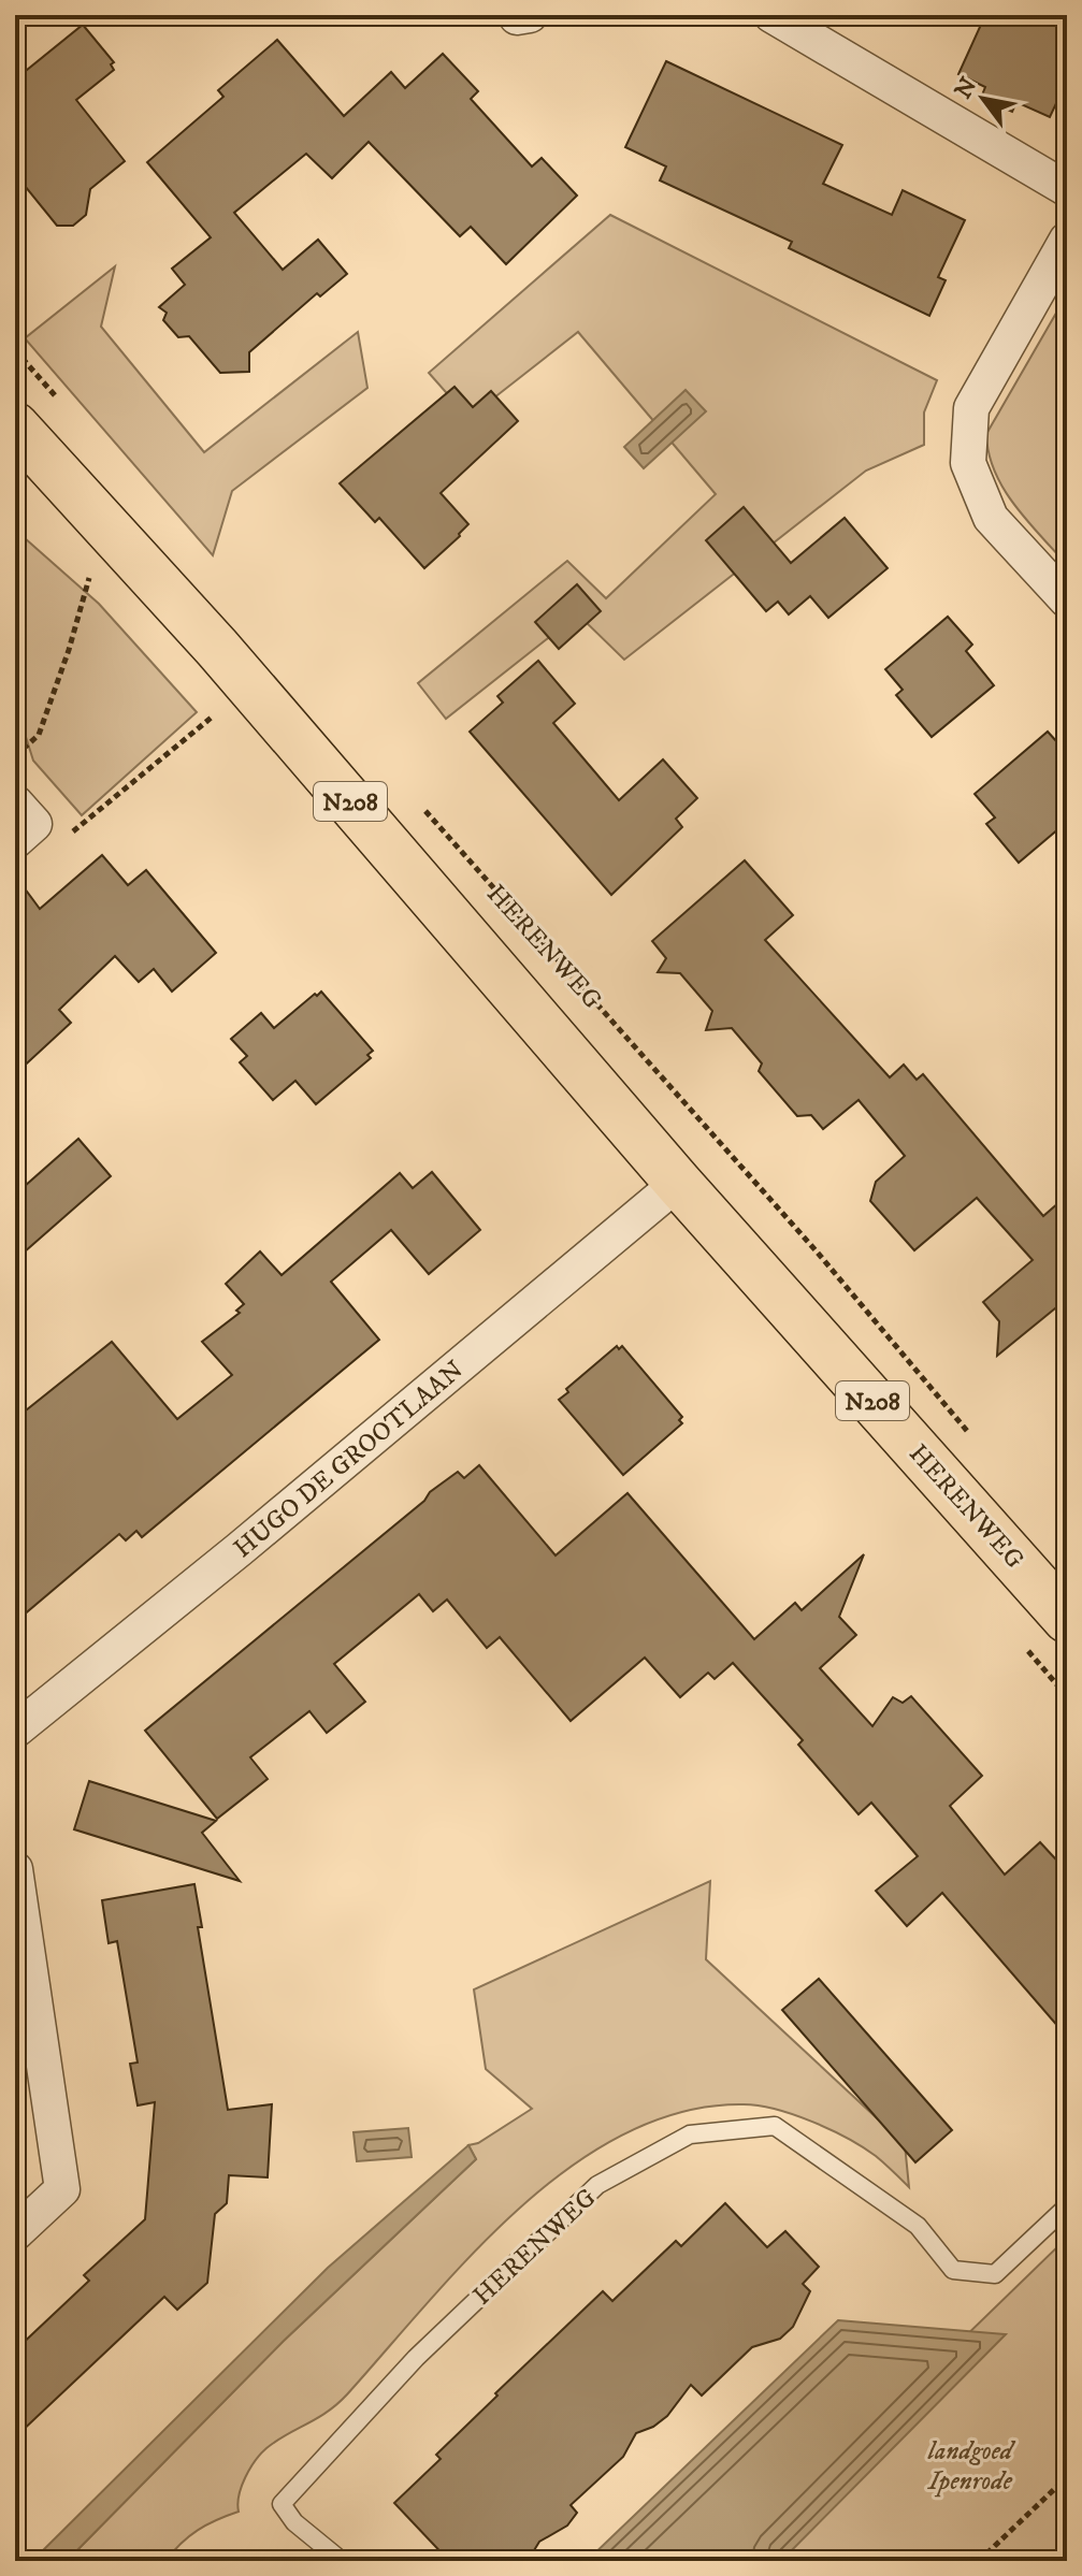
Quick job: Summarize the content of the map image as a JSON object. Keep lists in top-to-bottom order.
{
  "streets": {
    "main road": ["N208", "HERENWEG"],
    "street": ["HUGO DE GROOTLAAN"]
  },
  "crossings": [
    ["HERENWEG", "HUGO DE GROOTLAAN"]
  ],
  "parks": ["landgoed Ipenrode"],
  "north": "top left"
}
